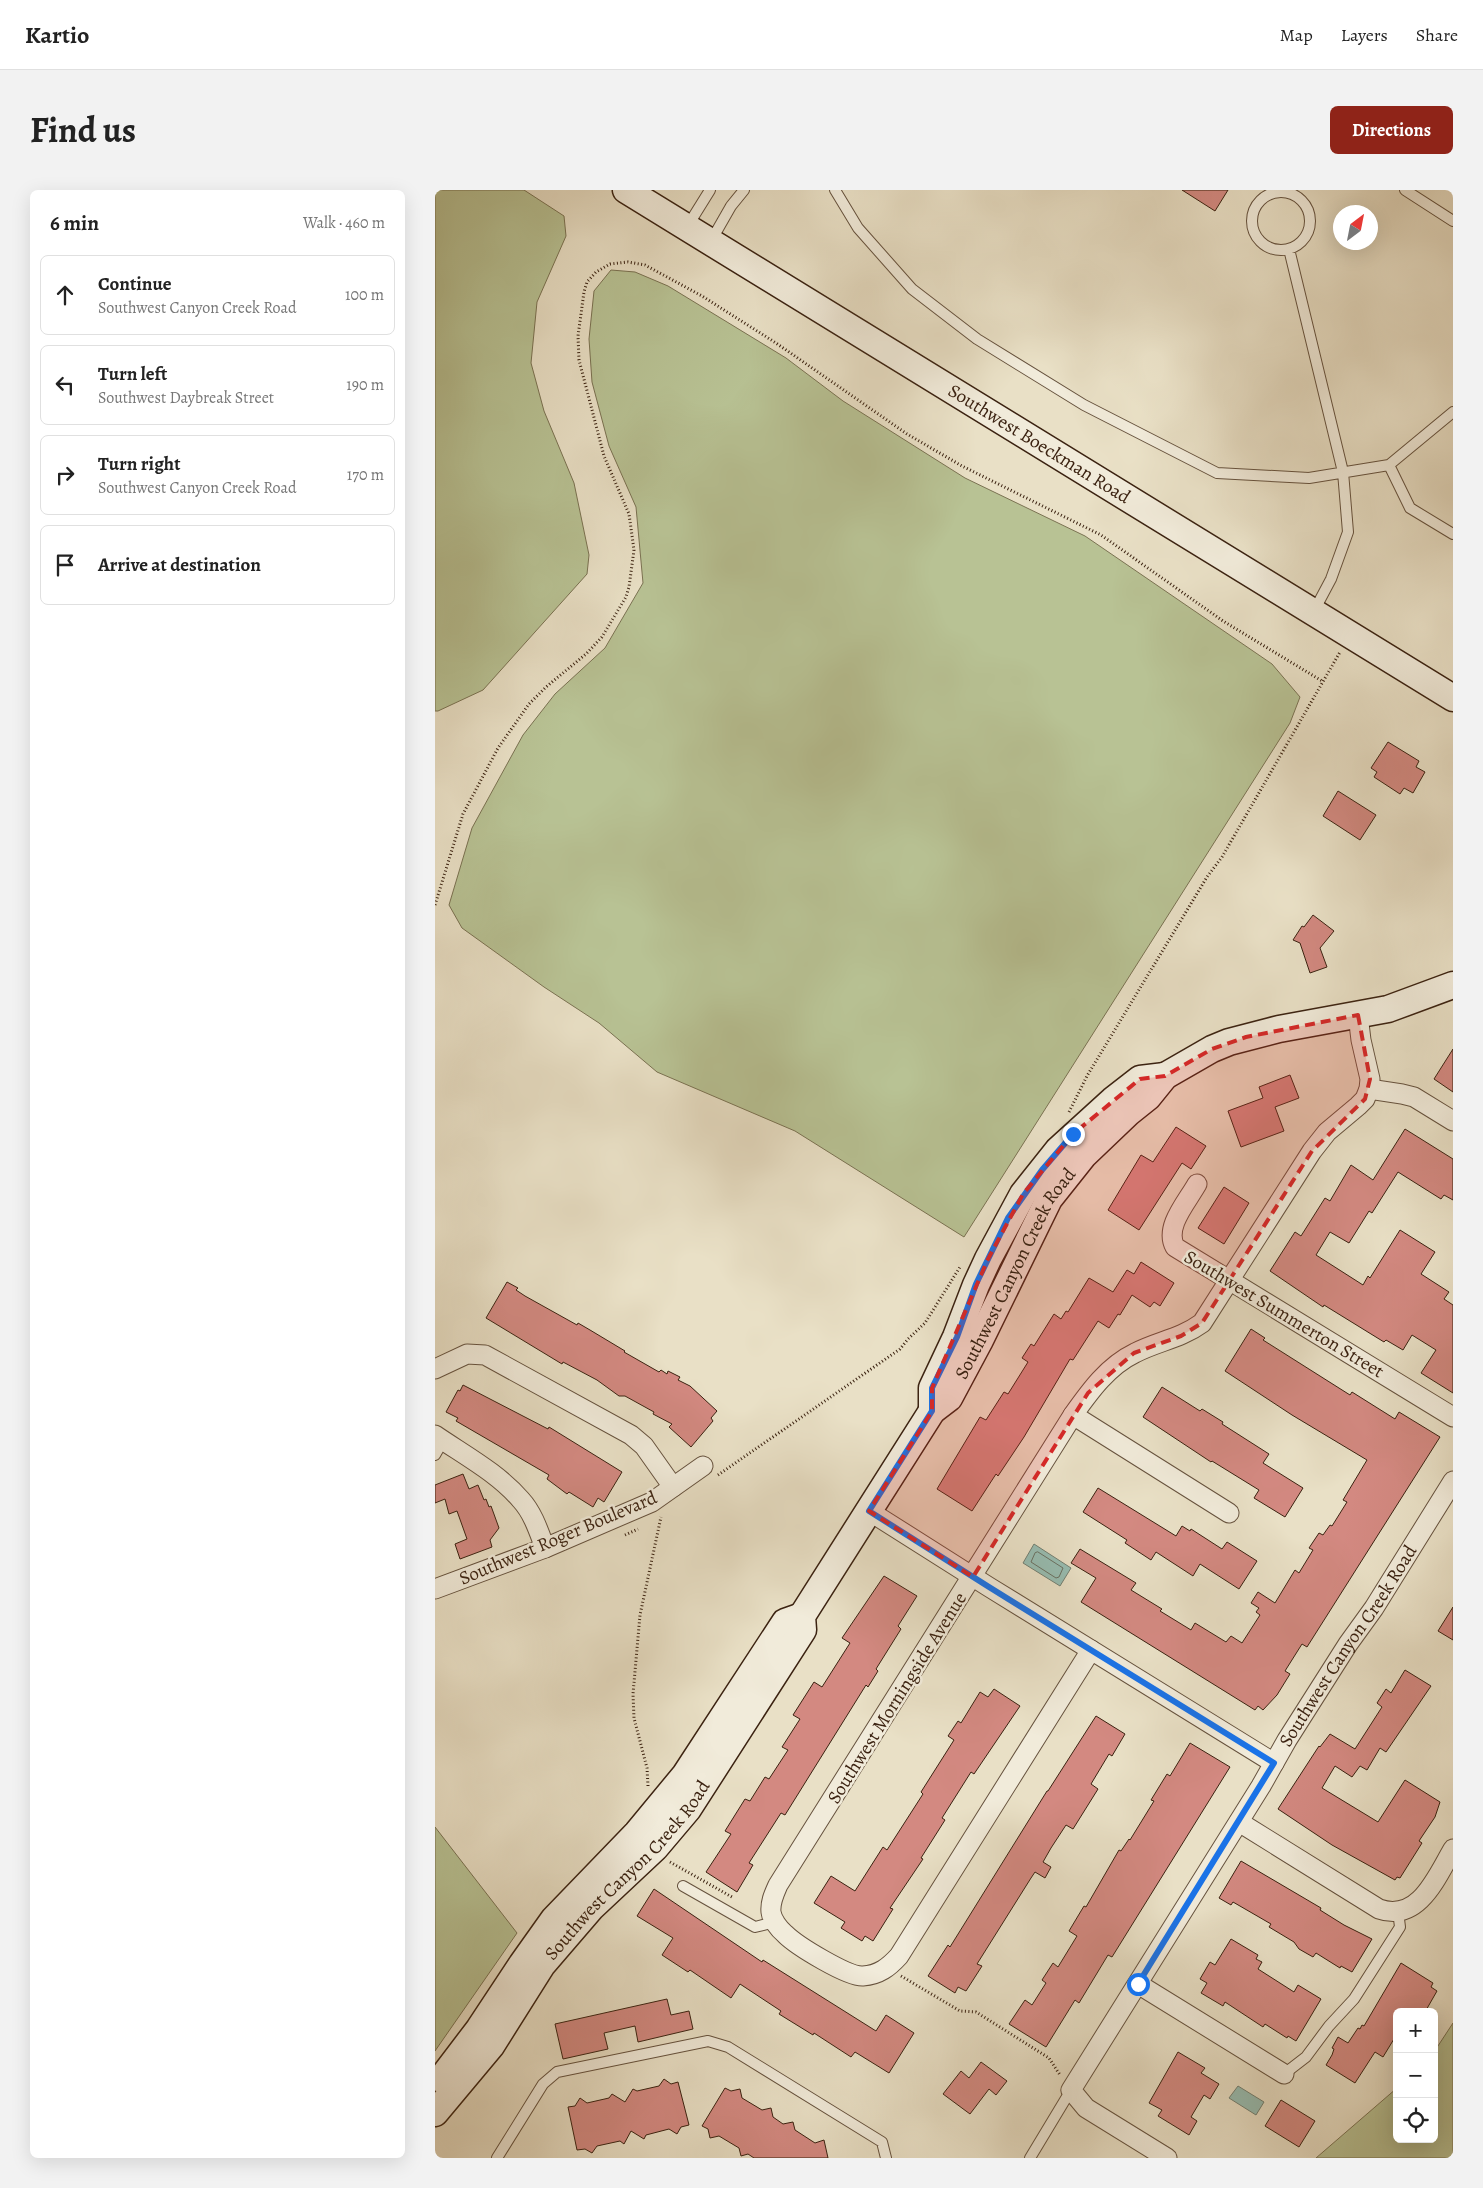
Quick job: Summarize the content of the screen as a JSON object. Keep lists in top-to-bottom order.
{
  "streets": {
    "main road": ["Southwest Boeckman Road", "Southwest Canyon Creek Road"],
    "street": ["Southwest Summerton Street", "Southwest Roger Boulevard", "Southwest Morningside Avenue"]
  },
  "crossings": [
    ["Southwest Summerton Street", "Southwest Morningside Avenue"]
  ],
  "north": "top right",
  "page": {
    "header": "Kartio",
    "nav": ["Map", "Layers", "Share"],
    "title": "Find us",
    "buttons": "Directions",
    "heading": ["6 min", "Walk · 460 m"],
    "list": [
      ["Continue", "Southwest Canyon Creek Road", "100 m"],
      ["Turn left", "Southwest Daybreak Street", "190 m"],
      ["Turn right", "Southwest Canyon Creek Road", "170 m"],
      "Arrive at destination"
    ],
    "map_buttons": ["+", "−"]
  }
}
